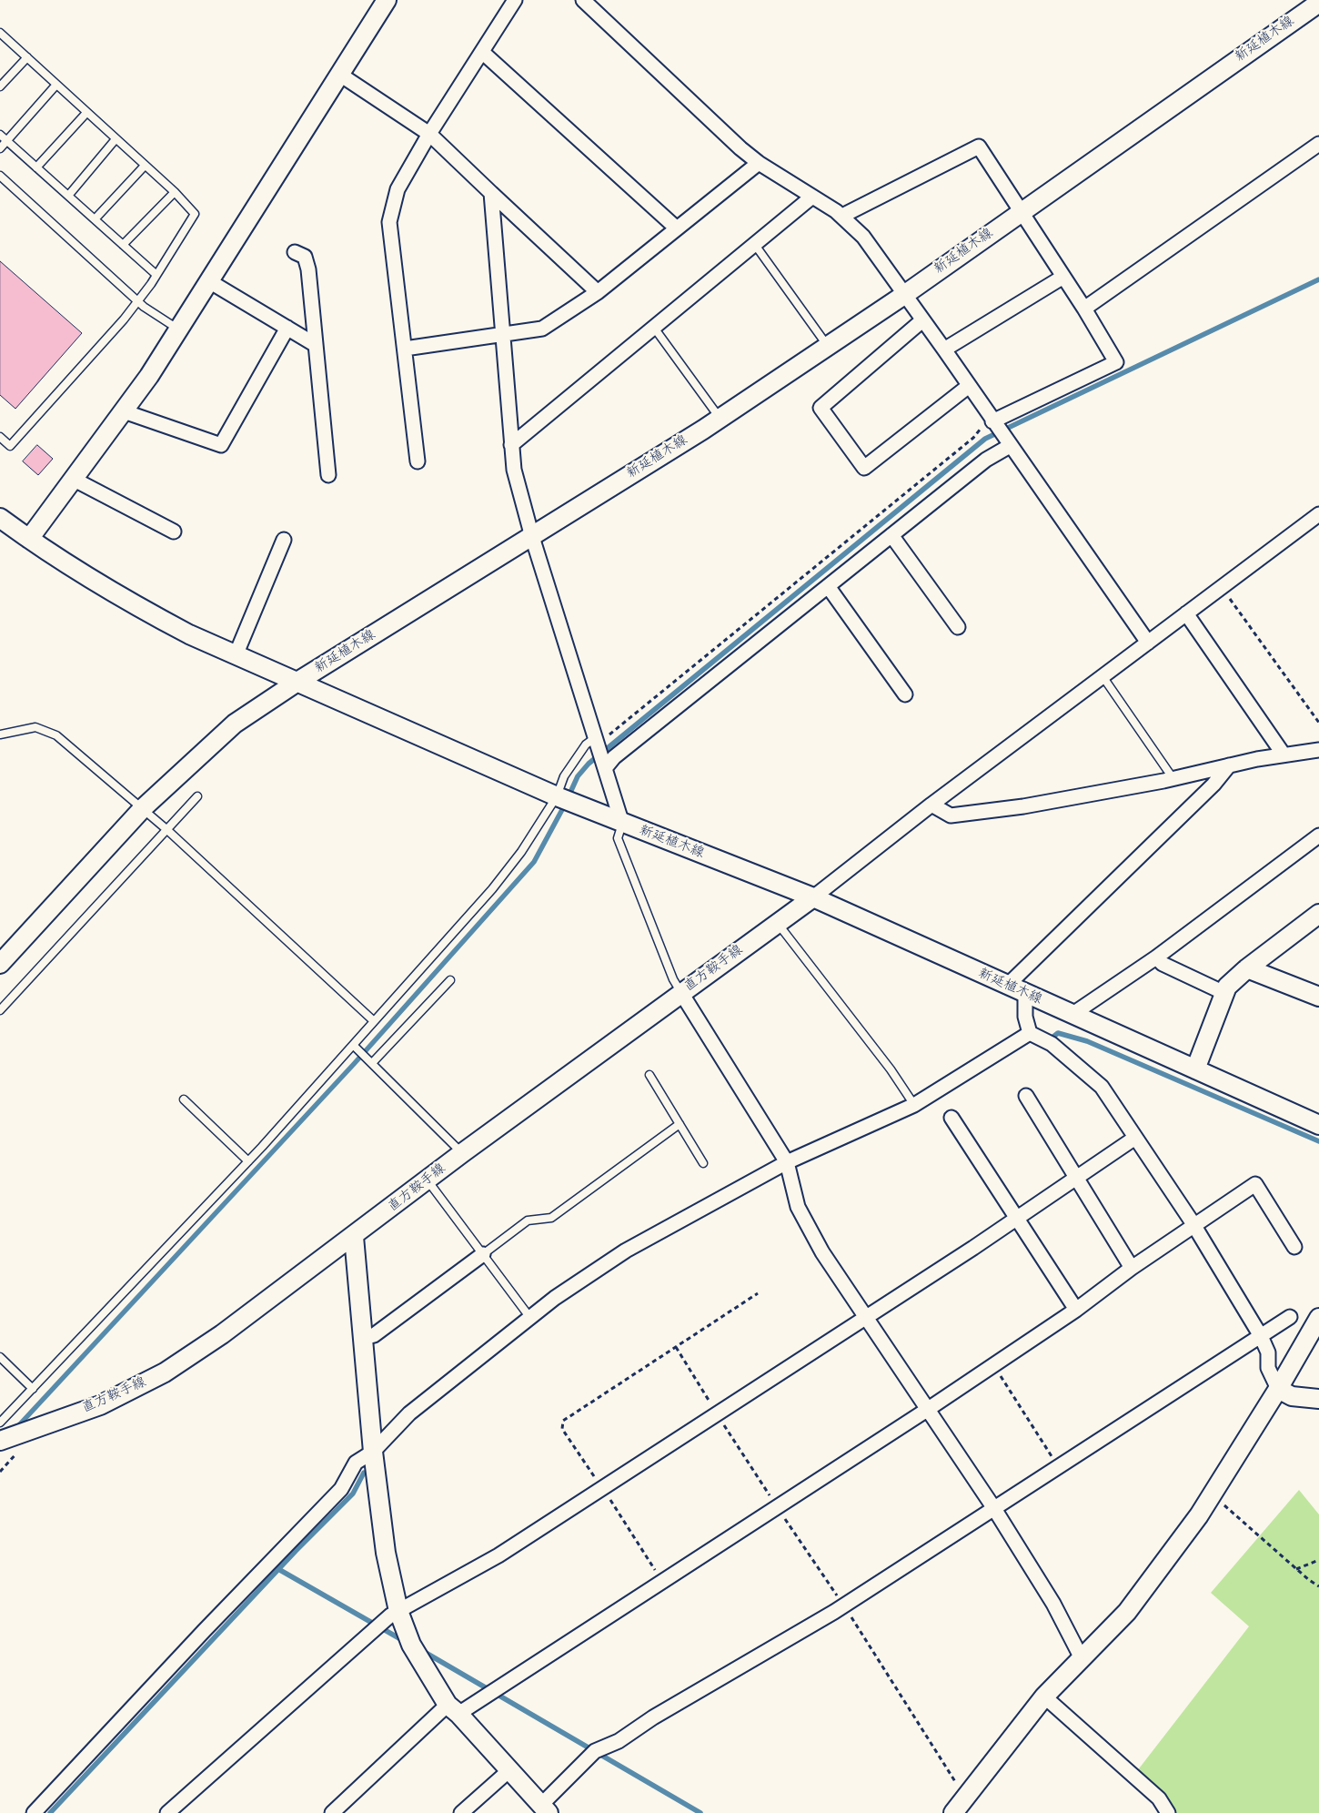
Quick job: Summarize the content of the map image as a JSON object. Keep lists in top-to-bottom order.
{
  "streets": {
    "main road": ["新延植木線", "直方鞍手線"]
  },
  "crossings": [
    ["新延植木線", "直方鞍手線"]
  ]
}
